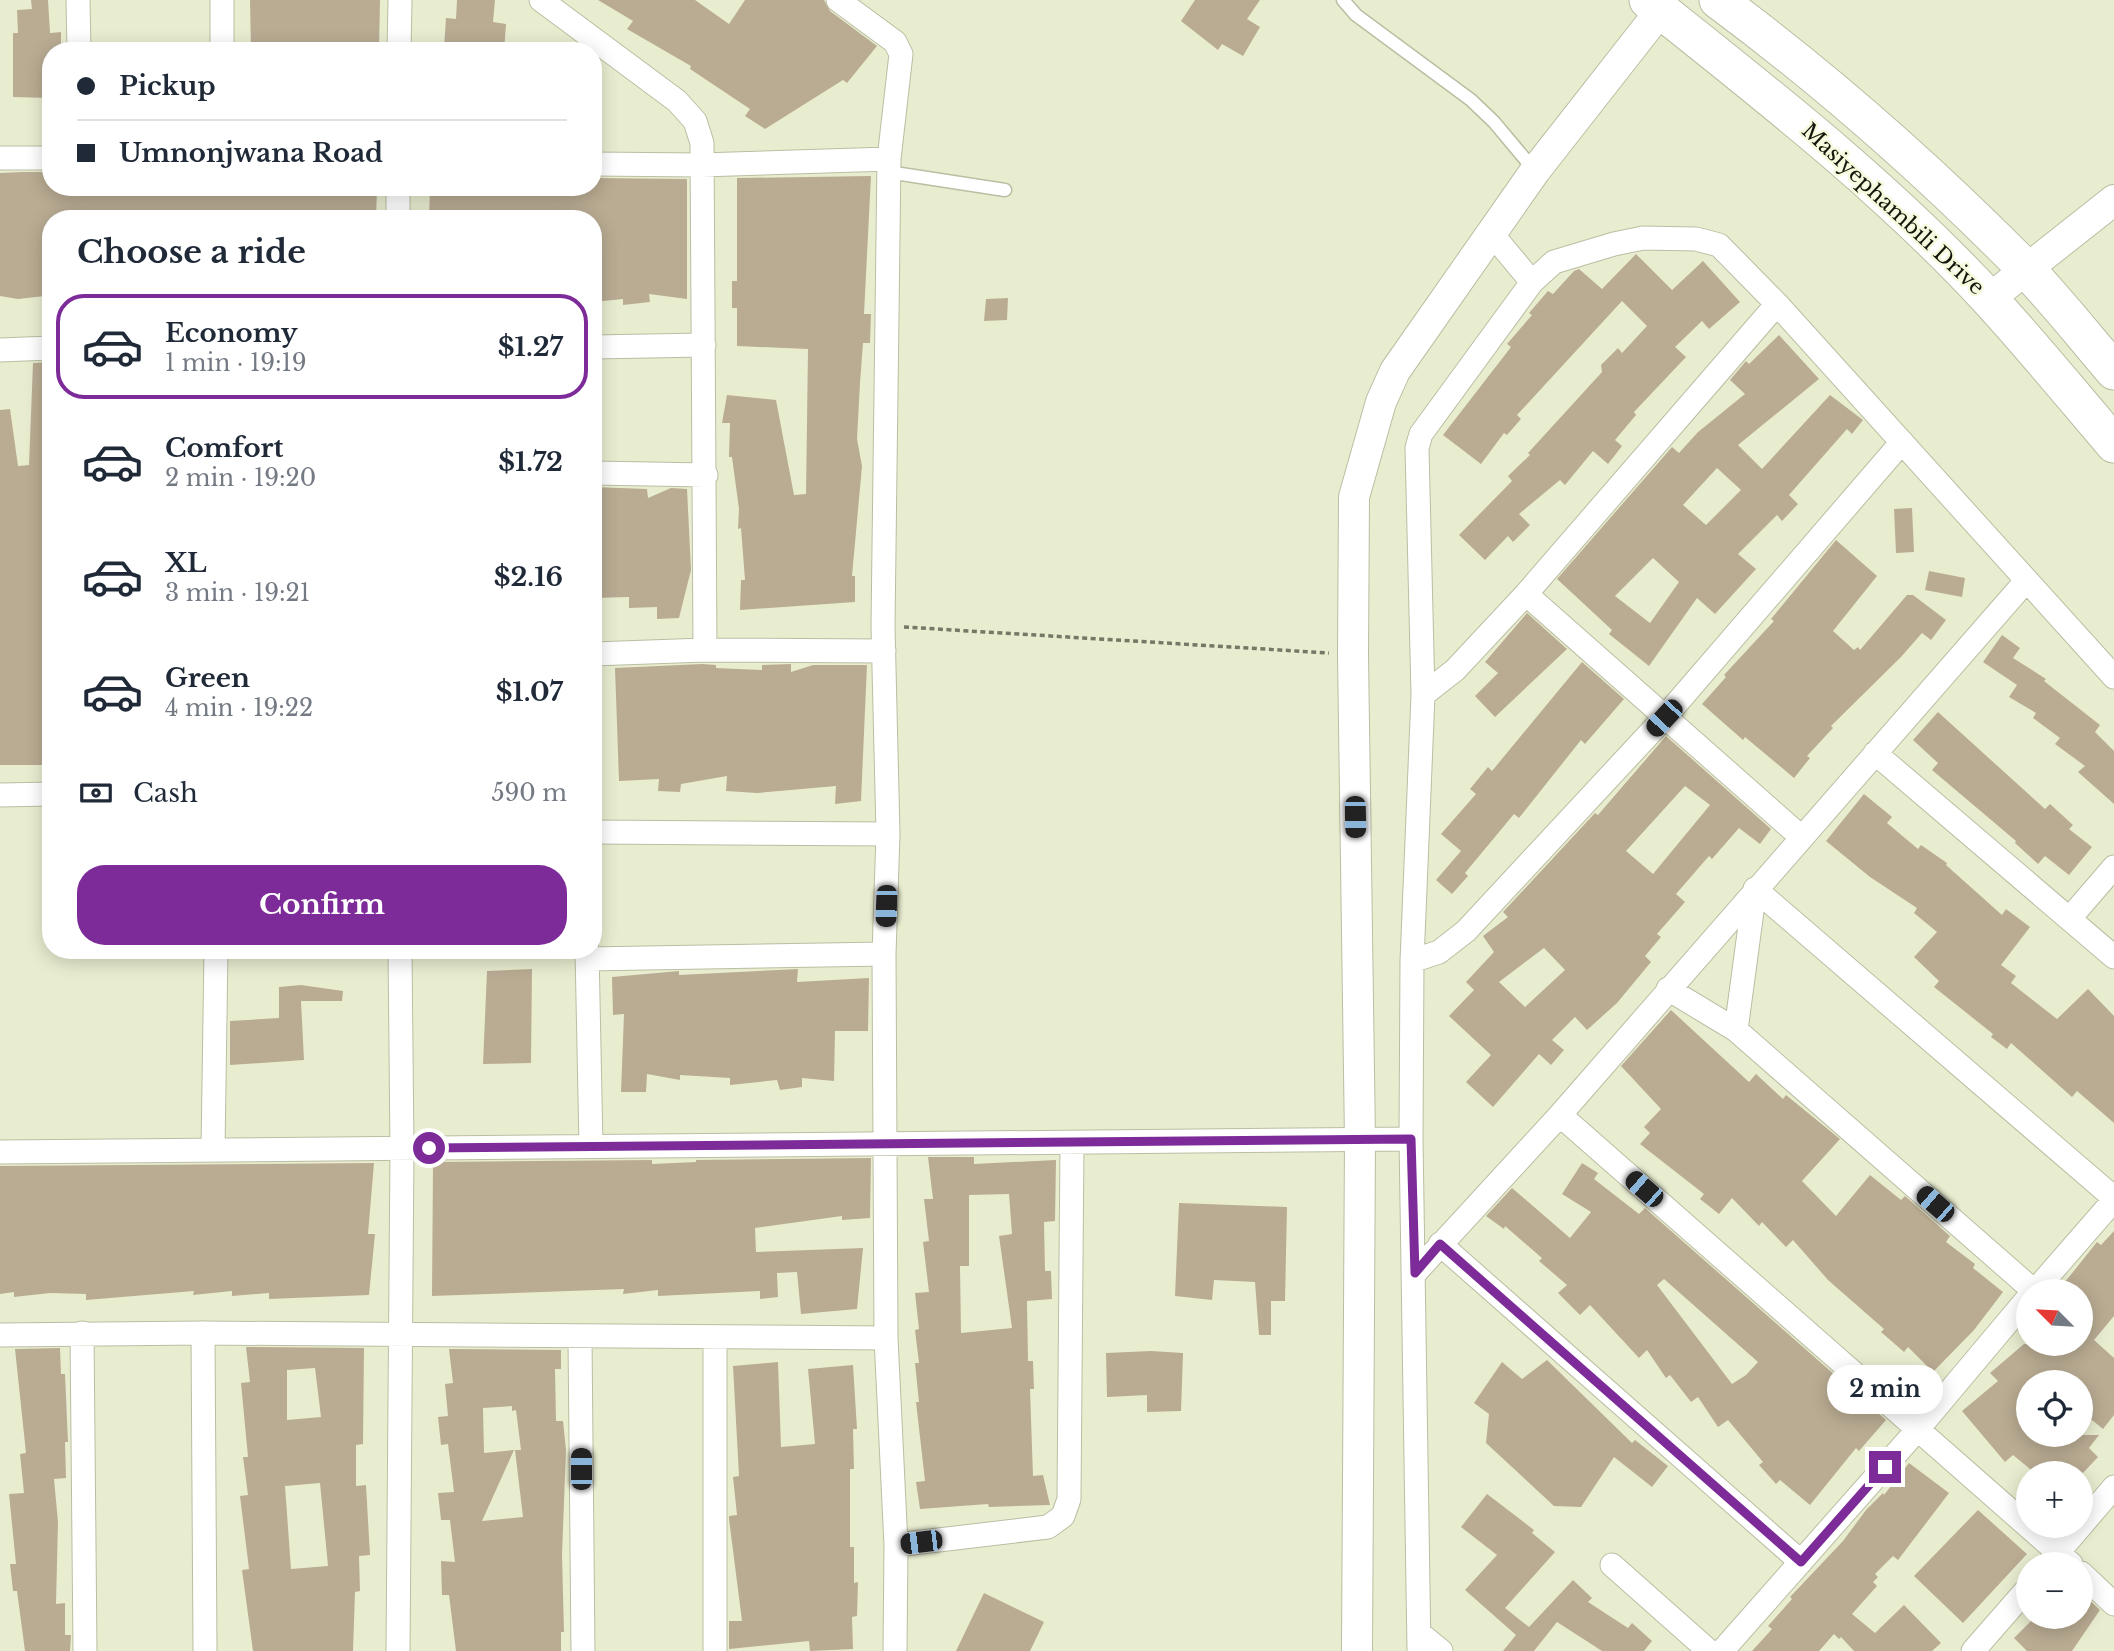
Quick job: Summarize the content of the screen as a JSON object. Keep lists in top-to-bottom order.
{
  "streets": {
    "main road": ["Masiyephambili Drive"]
  },
  "north": "top left",
  "page": {
    "banner": ["Pickup", "Umnonjwana Road"],
    "heading": "Choose a ride",
    "list": [
      {
        "name": "Economy",
        "note": "1 min · 19:19",
        "value": "$1.27"
      },
      {
        "name": "Comfort",
        "note": "2 min · 19:20",
        "value": "$1.72"
      },
      {
        "name": "XL",
        "note": "3 min · 19:21",
        "value": "$2.16"
      },
      {
        "name": "Green",
        "note": "4 min · 19:22",
        "value": "$1.07"
      }
    ],
    "pay": ["Cash", "590 m"],
    "buttons": "Confirm",
    "map_buttons": ["+", "−"],
    "bubble": "2 min"
  }
}
